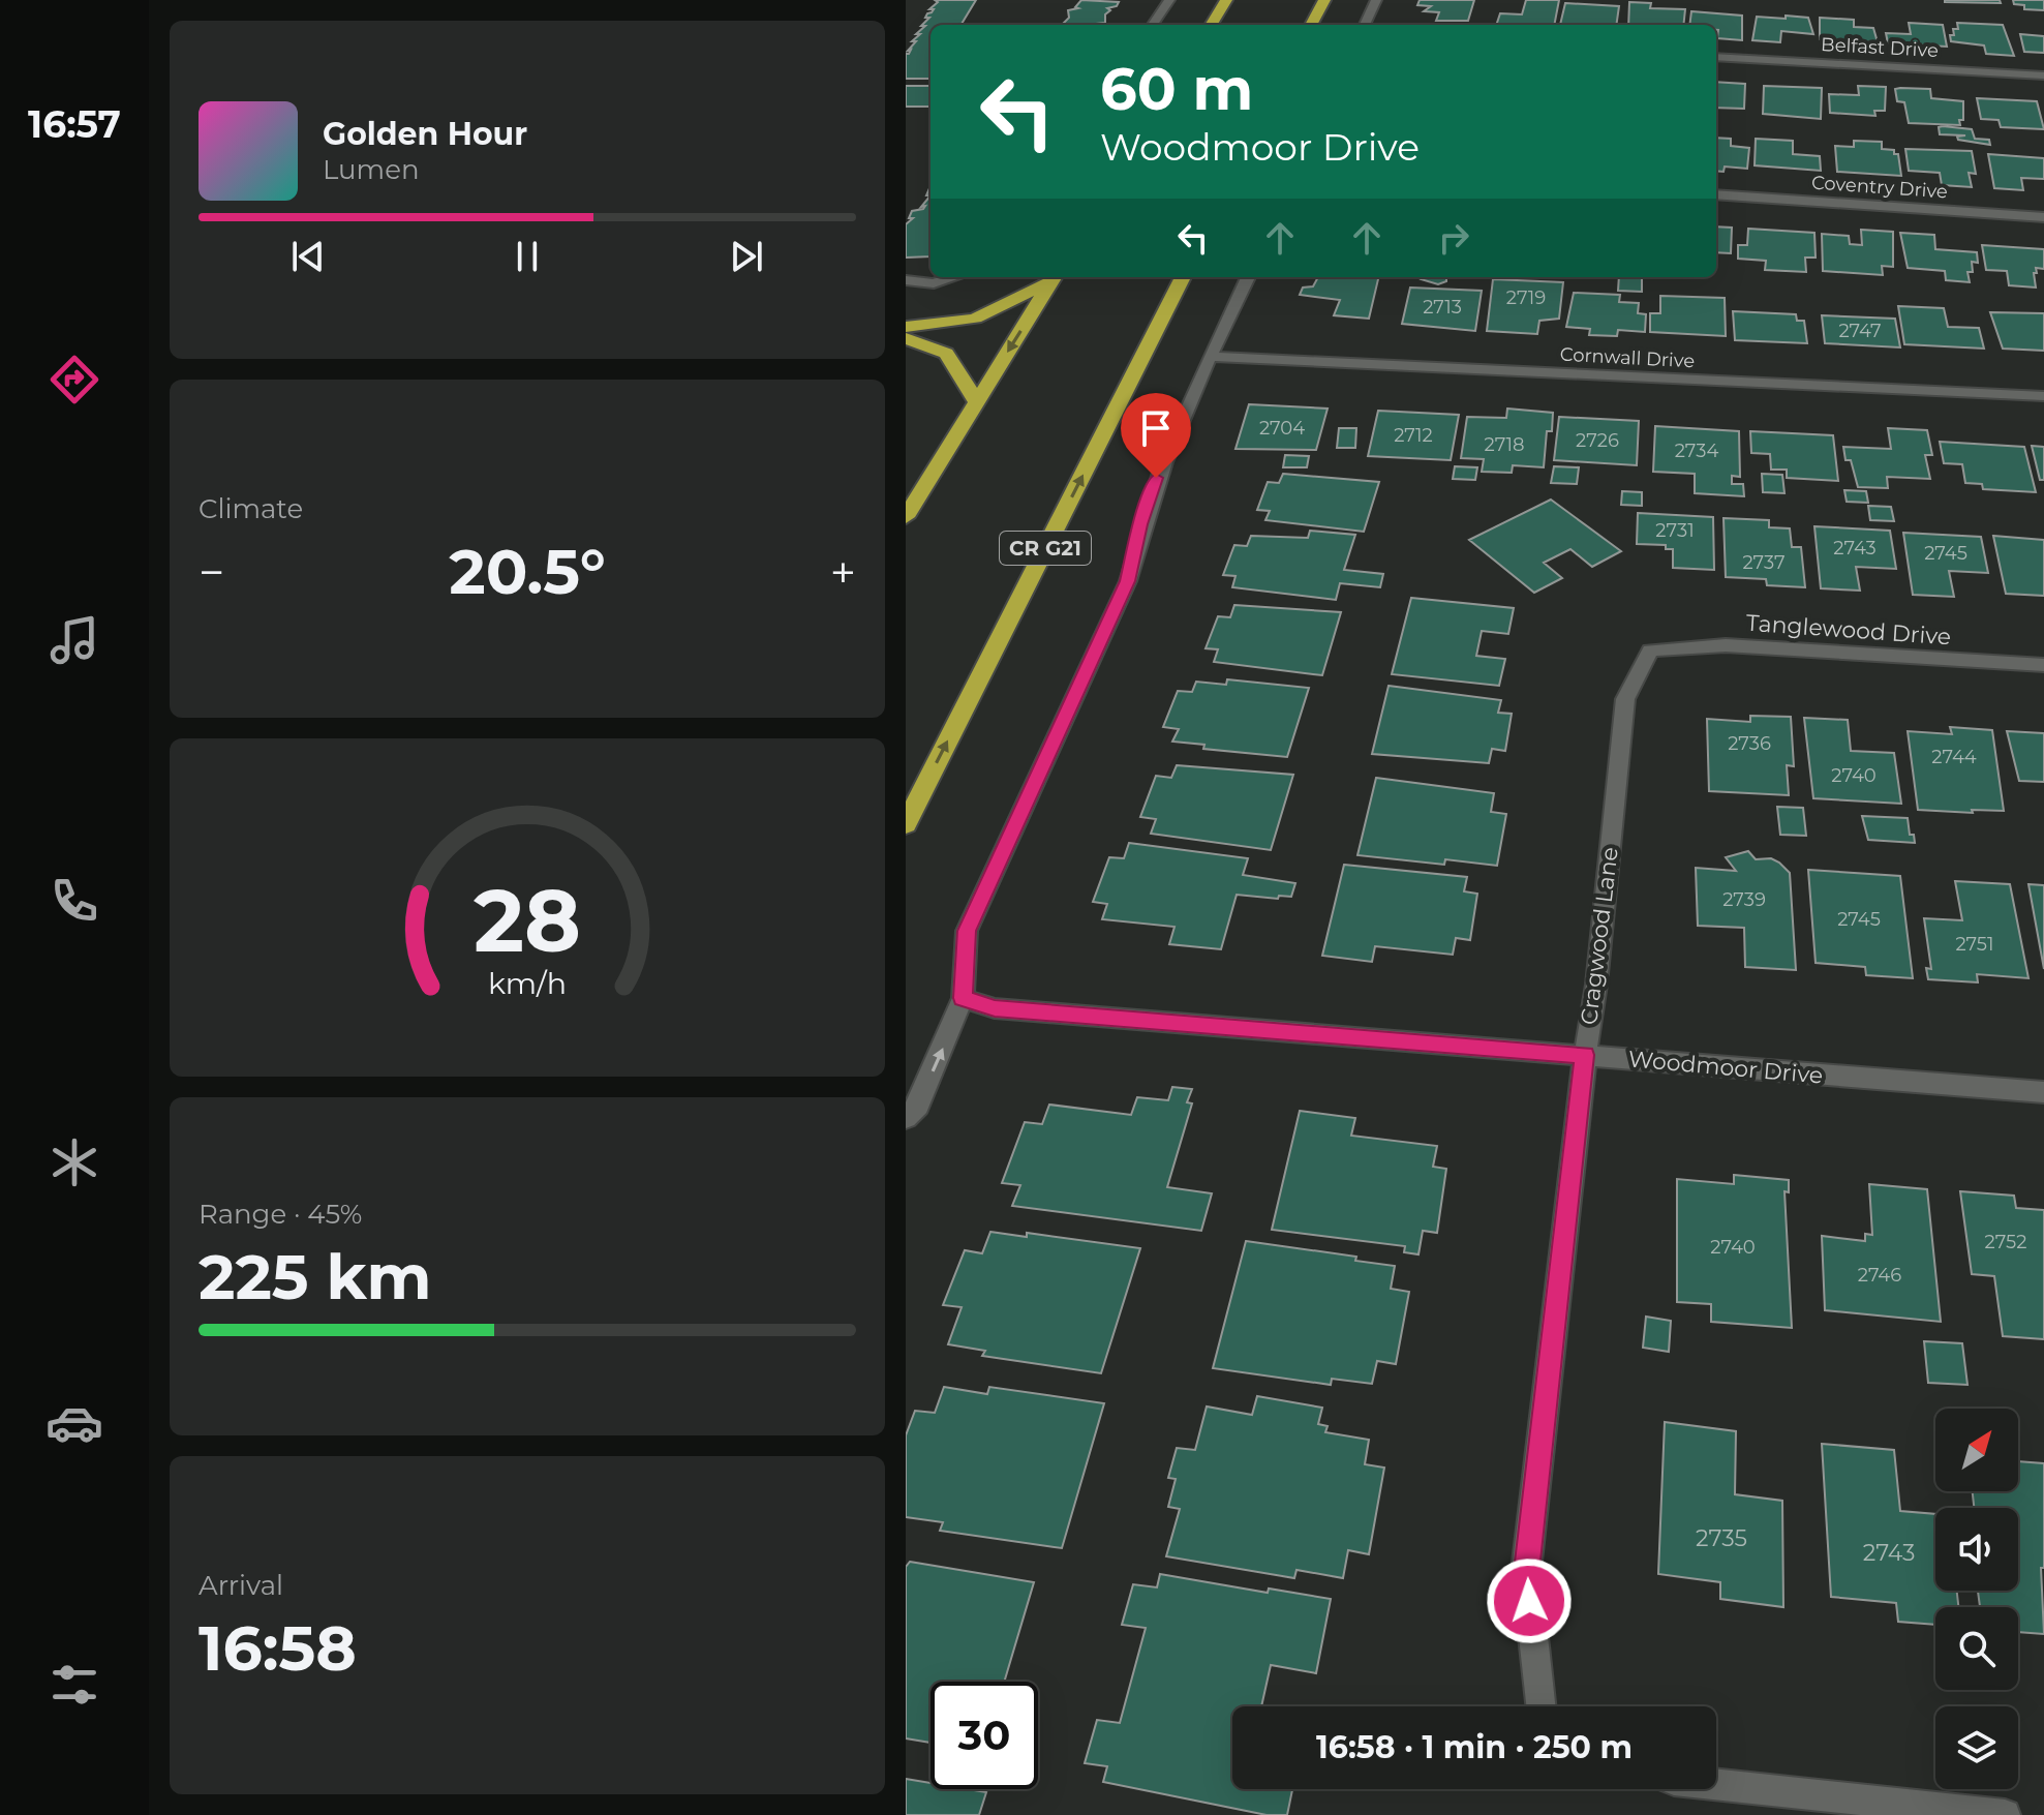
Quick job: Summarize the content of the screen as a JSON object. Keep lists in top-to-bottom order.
{
  "streets": {
    "highway": ["CR G21"],
    "street": [
      "Belfast Drive",
      "Coventry Drive",
      "Cornwall Drive",
      "Tanglewood Drive",
      "Cragwood Lane",
      "Woodmoor Drive"
    ]
  },
  "crossings": [
    ["Tanglewood Drive", "Cragwood Lane"],
    ["Cragwood Lane", "Woodmoor Drive"]
  ],
  "house_numbers": [
    "2719",
    "2713",
    "2747",
    "2704",
    "2712",
    "2726",
    "2718",
    "2734",
    "2731",
    "2743",
    "2745",
    "2737",
    "2736",
    "2744",
    "2740",
    "2739",
    "2745",
    "2751",
    "2752",
    "2740",
    "2746",
    "2735",
    "2743"
  ],
  "north": "top right",
  "page": {
    "tabs": "16:57",
    "turn": ["60 m", "Woodmoor Drive"],
    "song": ["Golden Hour", "Lumen"],
    "tile": [
      "Climate",
      ["Range · 45%", "225 km"],
      ["Arrival", "16:58"]
    ],
    "heat": ["−", "20.5°", "+"],
    "limit": "30",
    "trip": "16:58 · 1 min · 250 m",
    "gauge": ["28", "km/h"]
  }
}
